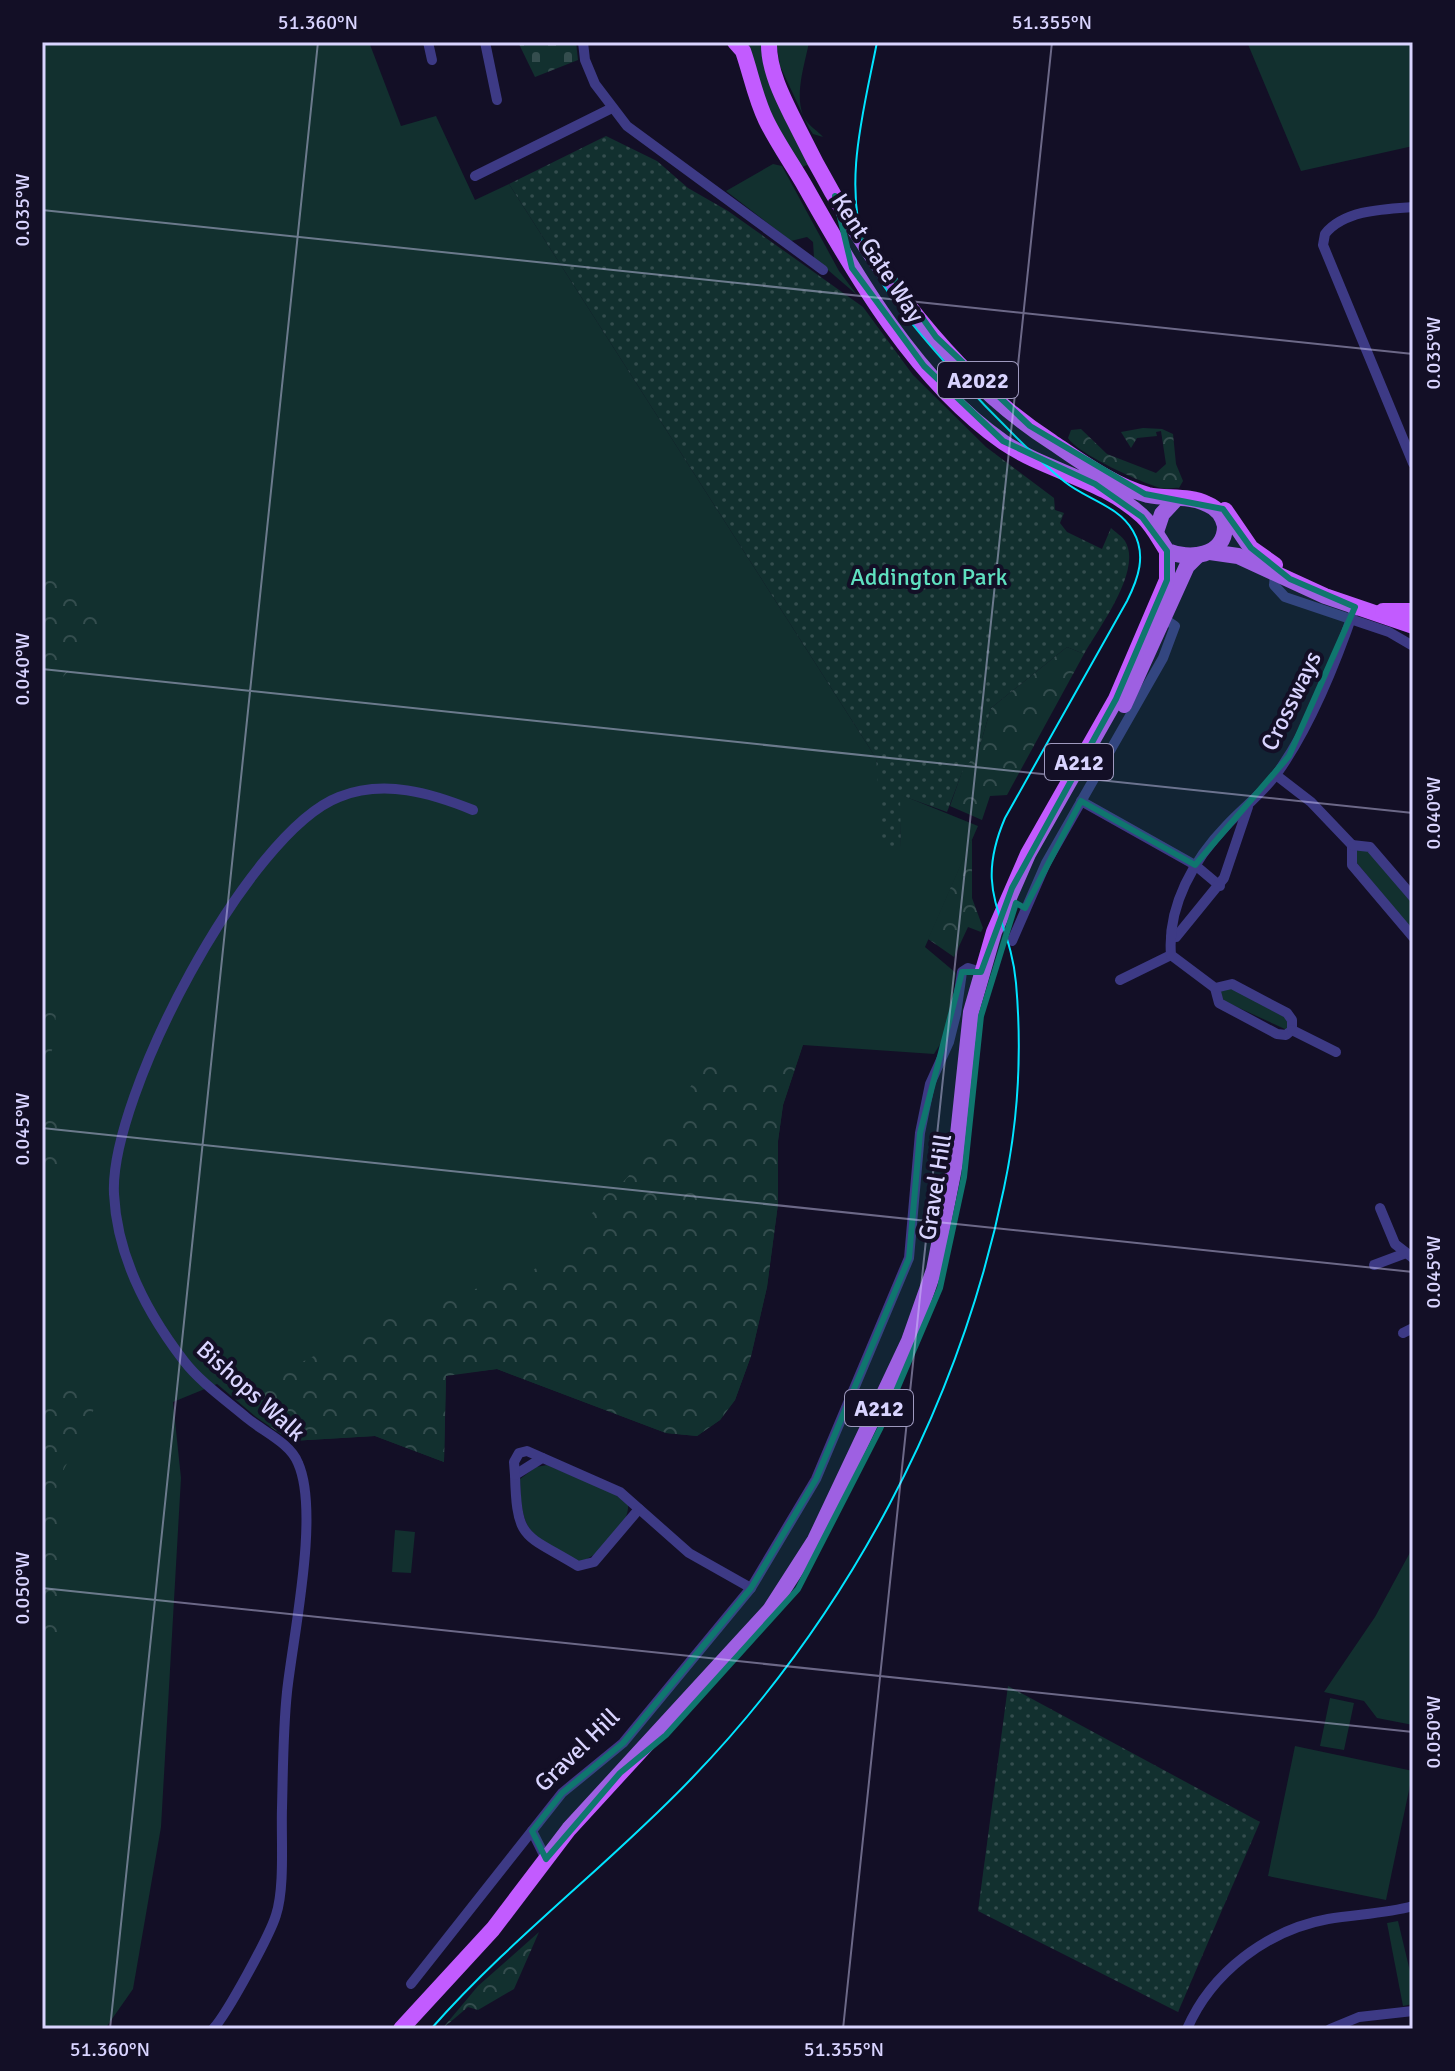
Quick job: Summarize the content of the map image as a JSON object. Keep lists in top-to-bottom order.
{
  "streets": {
    "main road": [
      "Kent Gate Way",
      "A2022",
      "A212",
      "Gravel Hill"
    ],
    "street": ["Crossways", "Bishops Walk"]
  },
  "crossings": [
    ["Kent Gate Way", "Gravel Hill"]
  ],
  "parks": ["Addington Park"],
  "coordinates": [
    "51.360°N",
    "51.355°N",
    "0.035°W",
    "0.040°W",
    "0.045°W",
    "0.050°W"
  ]
}
